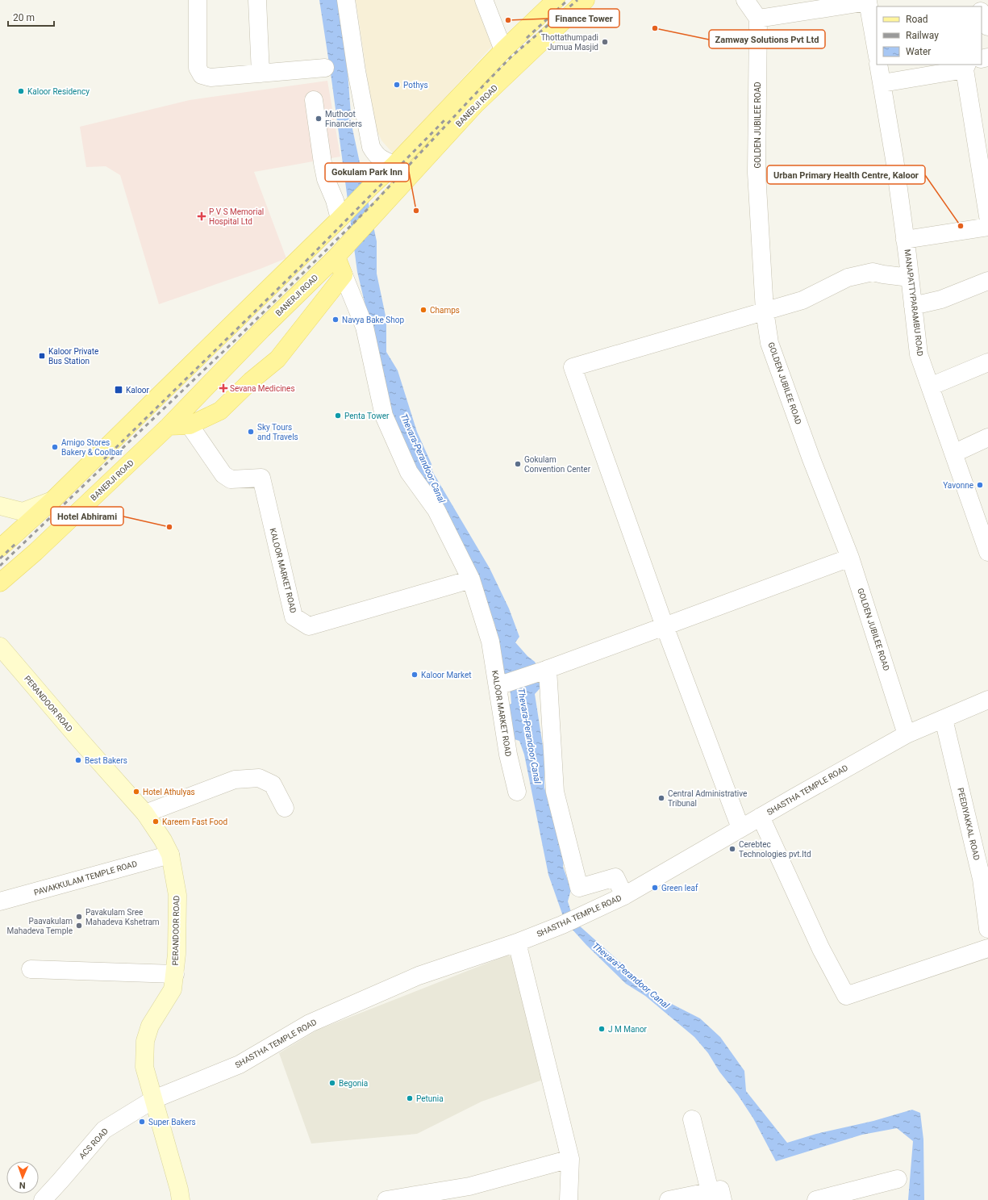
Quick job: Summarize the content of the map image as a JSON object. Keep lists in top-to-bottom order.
{
  "streets": {
    "main road": ["BANERJI ROAD", "PERANDOOR ROAD"],
    "street": [
      "GOLDEN JUBILEE ROAD",
      "MANAPATTYPARAMBU ROAD",
      "KALOOR MARKET ROAD",
      "SHASTHA TEMPLE ROAD",
      "PEEDIYAKKAL ROAD",
      "PAVAKKULAM TEMPLE ROAD",
      "ACS ROAD"
    ]
  },
  "crossings": [
    ["GOLDEN JUBILEE ROAD", "SHASTHA TEMPLE ROAD"],
    ["PERANDOOR ROAD", "SHASTHA TEMPLE ROAD"],
    ["PERANDOOR ROAD", "PAVAKKULAM TEMPLE ROAD"],
    ["PERANDOOR ROAD", "ACS ROAD"],
    ["SHASTHA TEMPLE ROAD", "PEEDIYAKKAL ROAD"],
    ["SHASTHA TEMPLE ROAD", "ACS ROAD"]
  ],
  "water": ["Thevara-Perandoor Canal"],
  "places": {
    "other": [
      "Finance Tower",
      "Zamway Solutions Pvt Ltd",
      "Thottathumpadi Jumua Masjid",
      "Pothys",
      "Kaloor Residency",
      "Muthoot Financiers",
      "Gokulam Park Inn",
      "Urban Primary Health Centre, Kaloor",
      "Champs",
      "Navya Bake Shop",
      "Penta Tower",
      "Sky Tours and Travels",
      "Amigo Stores Bakery & Coolbar",
      "Gokulam Convention Center",
      "Yavonne",
      "Hotel Abhirami",
      "Kaloor Market",
      "Best Bakers",
      "Hotel Athulyas",
      "Central Administrative Tribunal",
      "Kareem Fast Food",
      "Cerebtec Technologies pvt.ltd",
      "Green leaf",
      "Pavakulam Sree Mahadeva Kshetram",
      "Paavakulam Mahadeva Temple",
      "J M Manor",
      "Begonia",
      "Petunia",
      "Super Bakers"
    ],
    "health": ["P V S Memorial Hospital Ltd", "Sevana Medicines"],
    "transit": ["Kaloor Private Bus Station", "Kaloor"]
  },
  "legend": ["Road", "Railway", "Water"],
  "scale_bar": "20 m",
  "north": "bottom"
}
